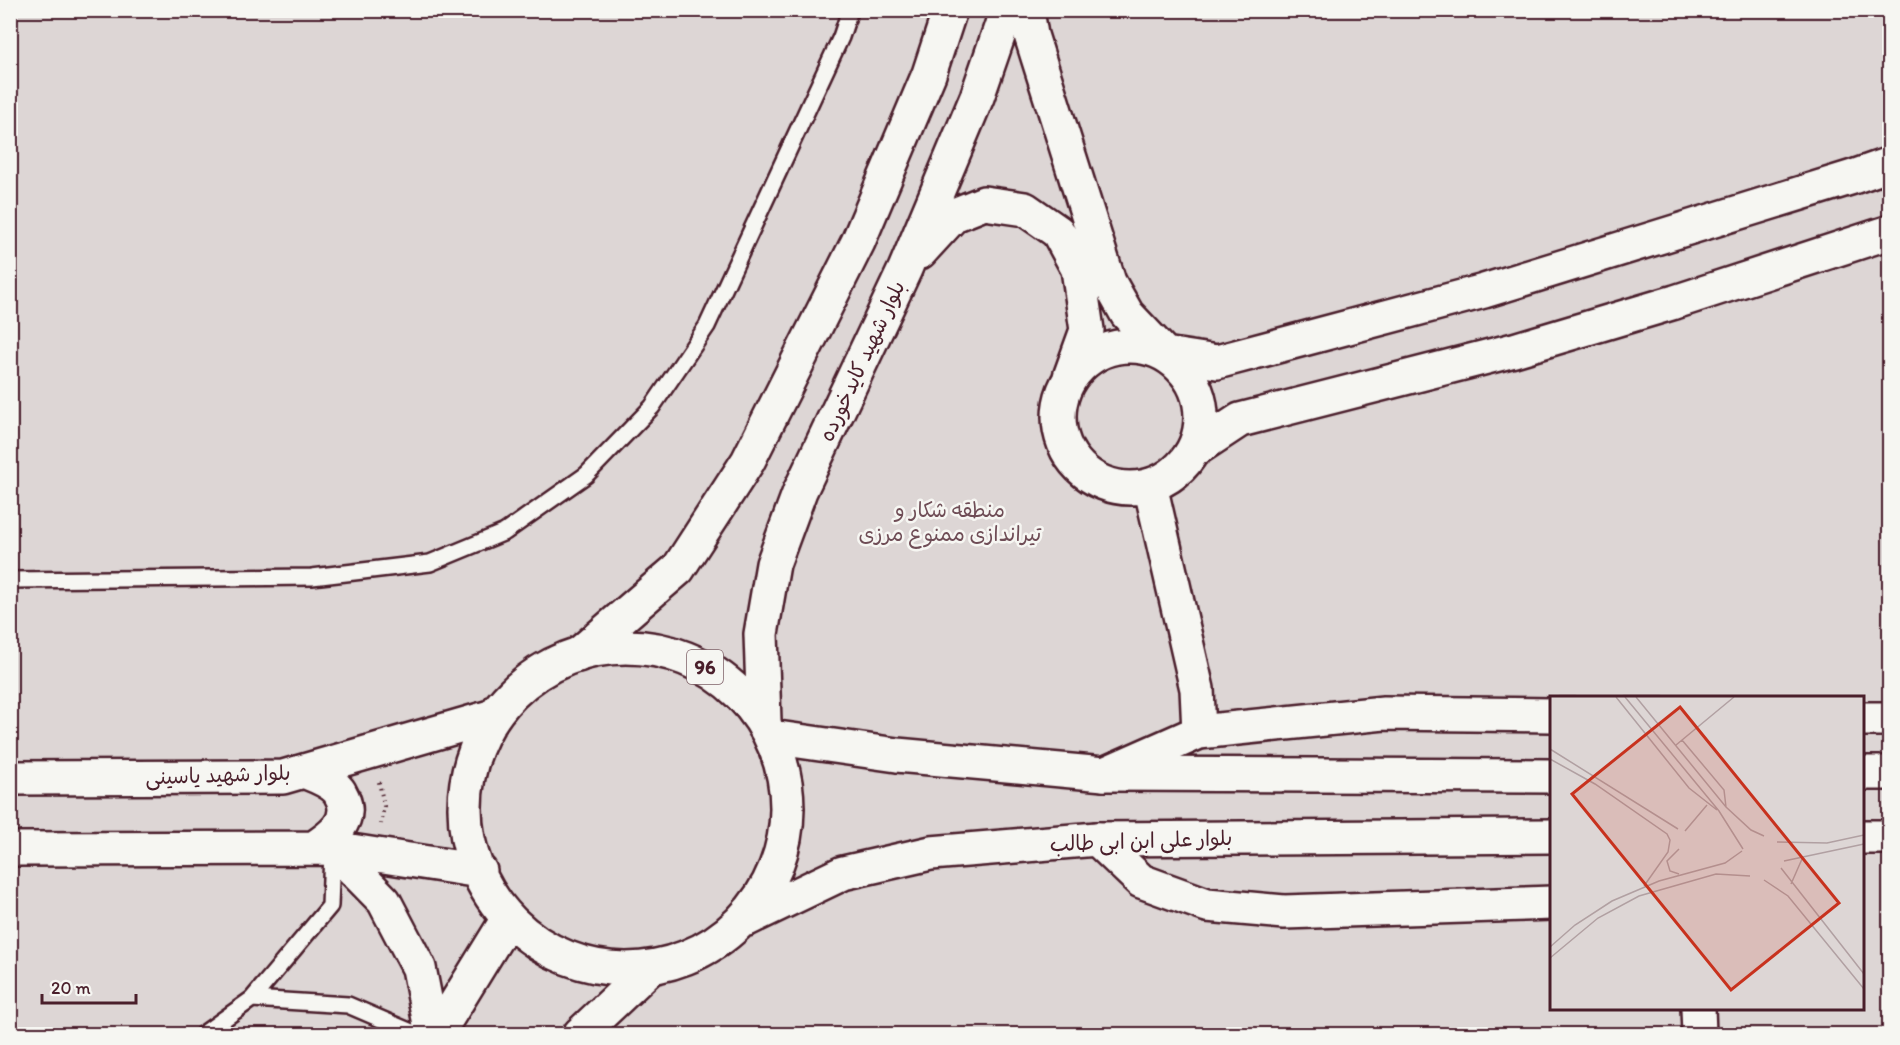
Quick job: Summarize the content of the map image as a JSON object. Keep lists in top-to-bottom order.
{
  "streets": {
    "street": [
      "بلوار شهید کایدخورده",
      "96",
      "بلوار شهید یاسینی",
      "بلوار علی ابن ابی طالب"
    ]
  },
  "crossings": [
    ["بلوار شهید کایدخورده", "96"],
    ["96", "بلوار شهید یاسینی"],
    ["96", "بلوار علی ابن ابی طالب"]
  ],
  "parks": ["منطقه شکار و تیراندازی ممنوع مرزی"],
  "scale_bar": "20 m"
}
